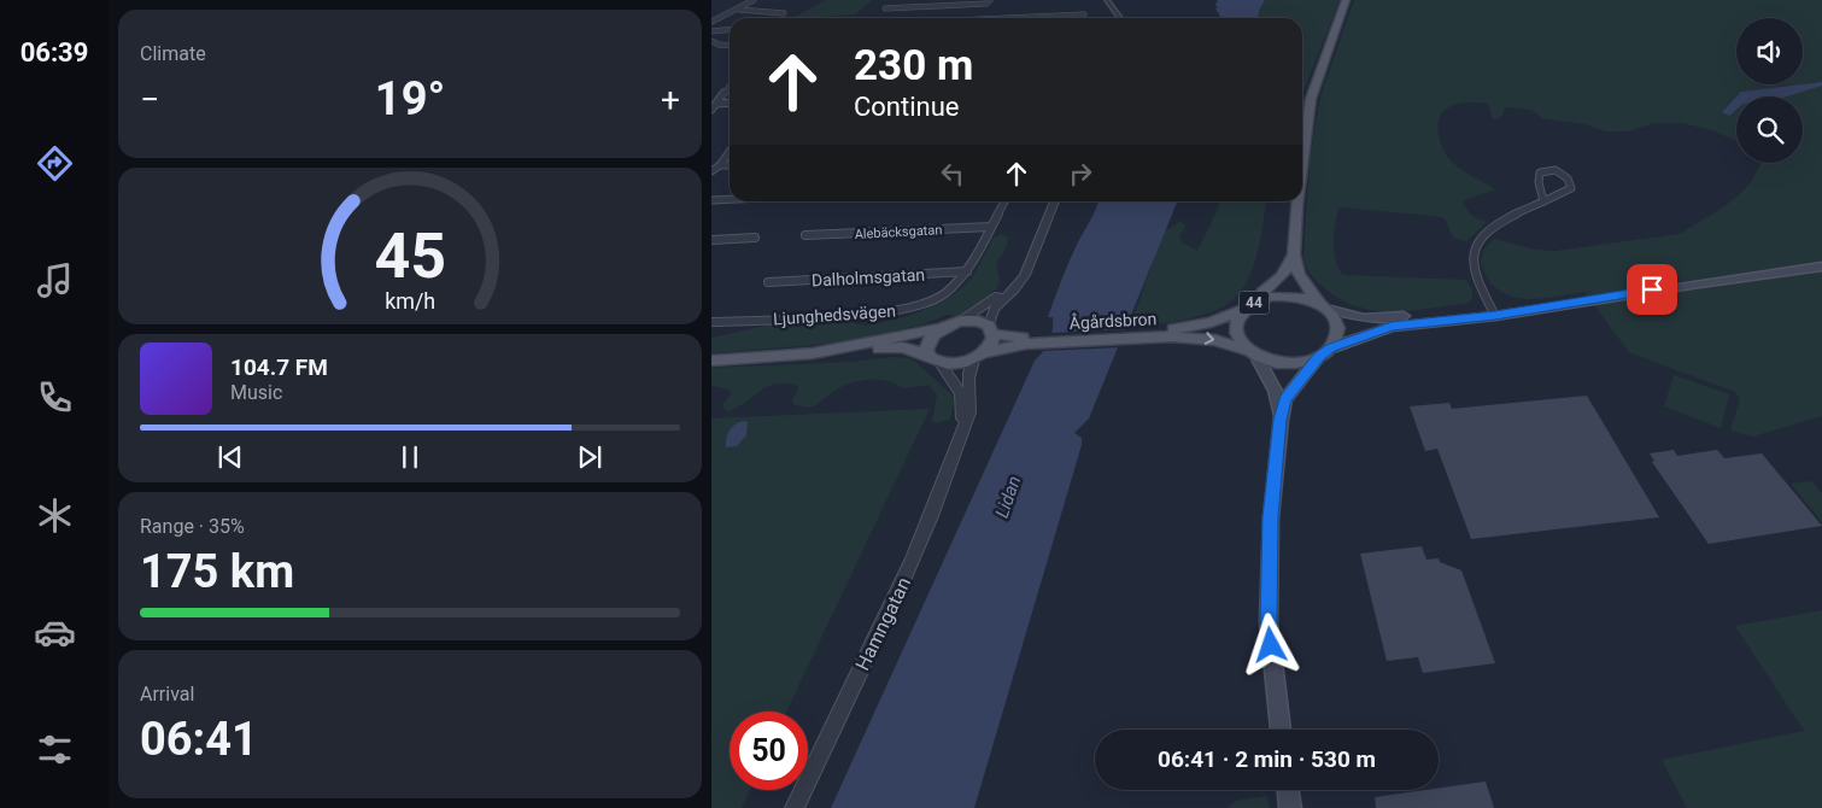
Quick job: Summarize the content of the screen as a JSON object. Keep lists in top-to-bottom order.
{
  "streets": {
    "main road": ["44", "Ågårdsbron"],
    "street": [
      "Alebäcksgatan",
      "Dalholmsgatan",
      "Ljunghedsvägen",
      "Hamngatan"
    ]
  },
  "crossings": [
    ["Alebäcksgatan", "Ljunghedsvägen"],
    ["Dalholmsgatan", "Ljunghedsvägen"],
    ["44", "Ågårdsbron"],
    ["44", "Hamngatan"],
    ["Ågårdsbron", "Hamngatan"]
  ],
  "water": ["Lidan"],
  "page": {
    "tabs": "06:39",
    "tile": [
      "Climate",
      ["Range · 35%", "175 km"],
      ["Arrival", "06:41"]
    ],
    "turn": ["230 m", "Continue"],
    "heat": ["−", "19°", "+"],
    "song": ["104.7 FM", "Music"],
    "limit": "50",
    "trip": "06:41 · 2 min · 530 m",
    "gauge": ["45", "km/h"]
  }
}
